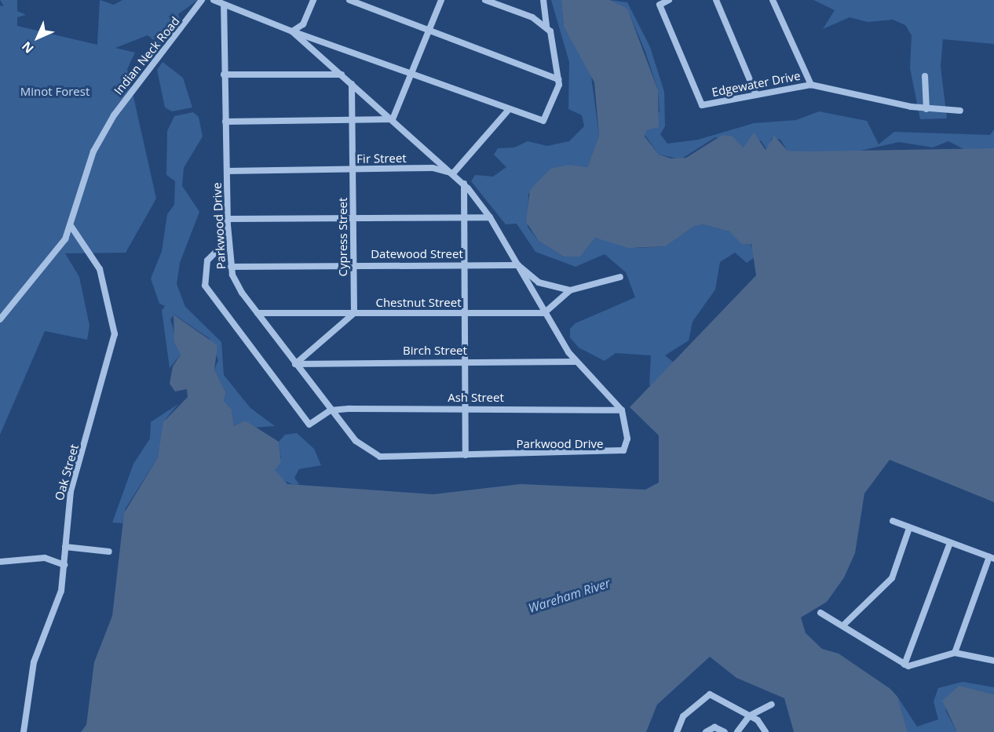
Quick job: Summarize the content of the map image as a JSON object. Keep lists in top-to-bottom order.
{
  "streets": {
    "street": [
      "Indian Neck Road",
      "Edgewater Drive",
      "Fir Street",
      "Parkwood Drive",
      "Cypress Street",
      "Datewood Street",
      "Chestnut Street",
      "Birch Street",
      "Ash Street",
      "Oak Street"
    ]
  },
  "crossings": [
    ["Indian Neck Road", "Oak Street"],
    ["Fir Street", "Parkwood Drive"],
    ["Fir Street", "Cypress Street"],
    ["Parkwood Drive", "Datewood Street"],
    ["Parkwood Drive", "Chestnut Street"],
    ["Parkwood Drive", "Birch Street"],
    ["Parkwood Drive", "Ash Street"],
    ["Cypress Street", "Datewood Street"],
    ["Cypress Street", "Chestnut Street"]
  ],
  "water": ["Wareham River"],
  "parks": ["Minot Forest"],
  "north": "bottom left"
}
